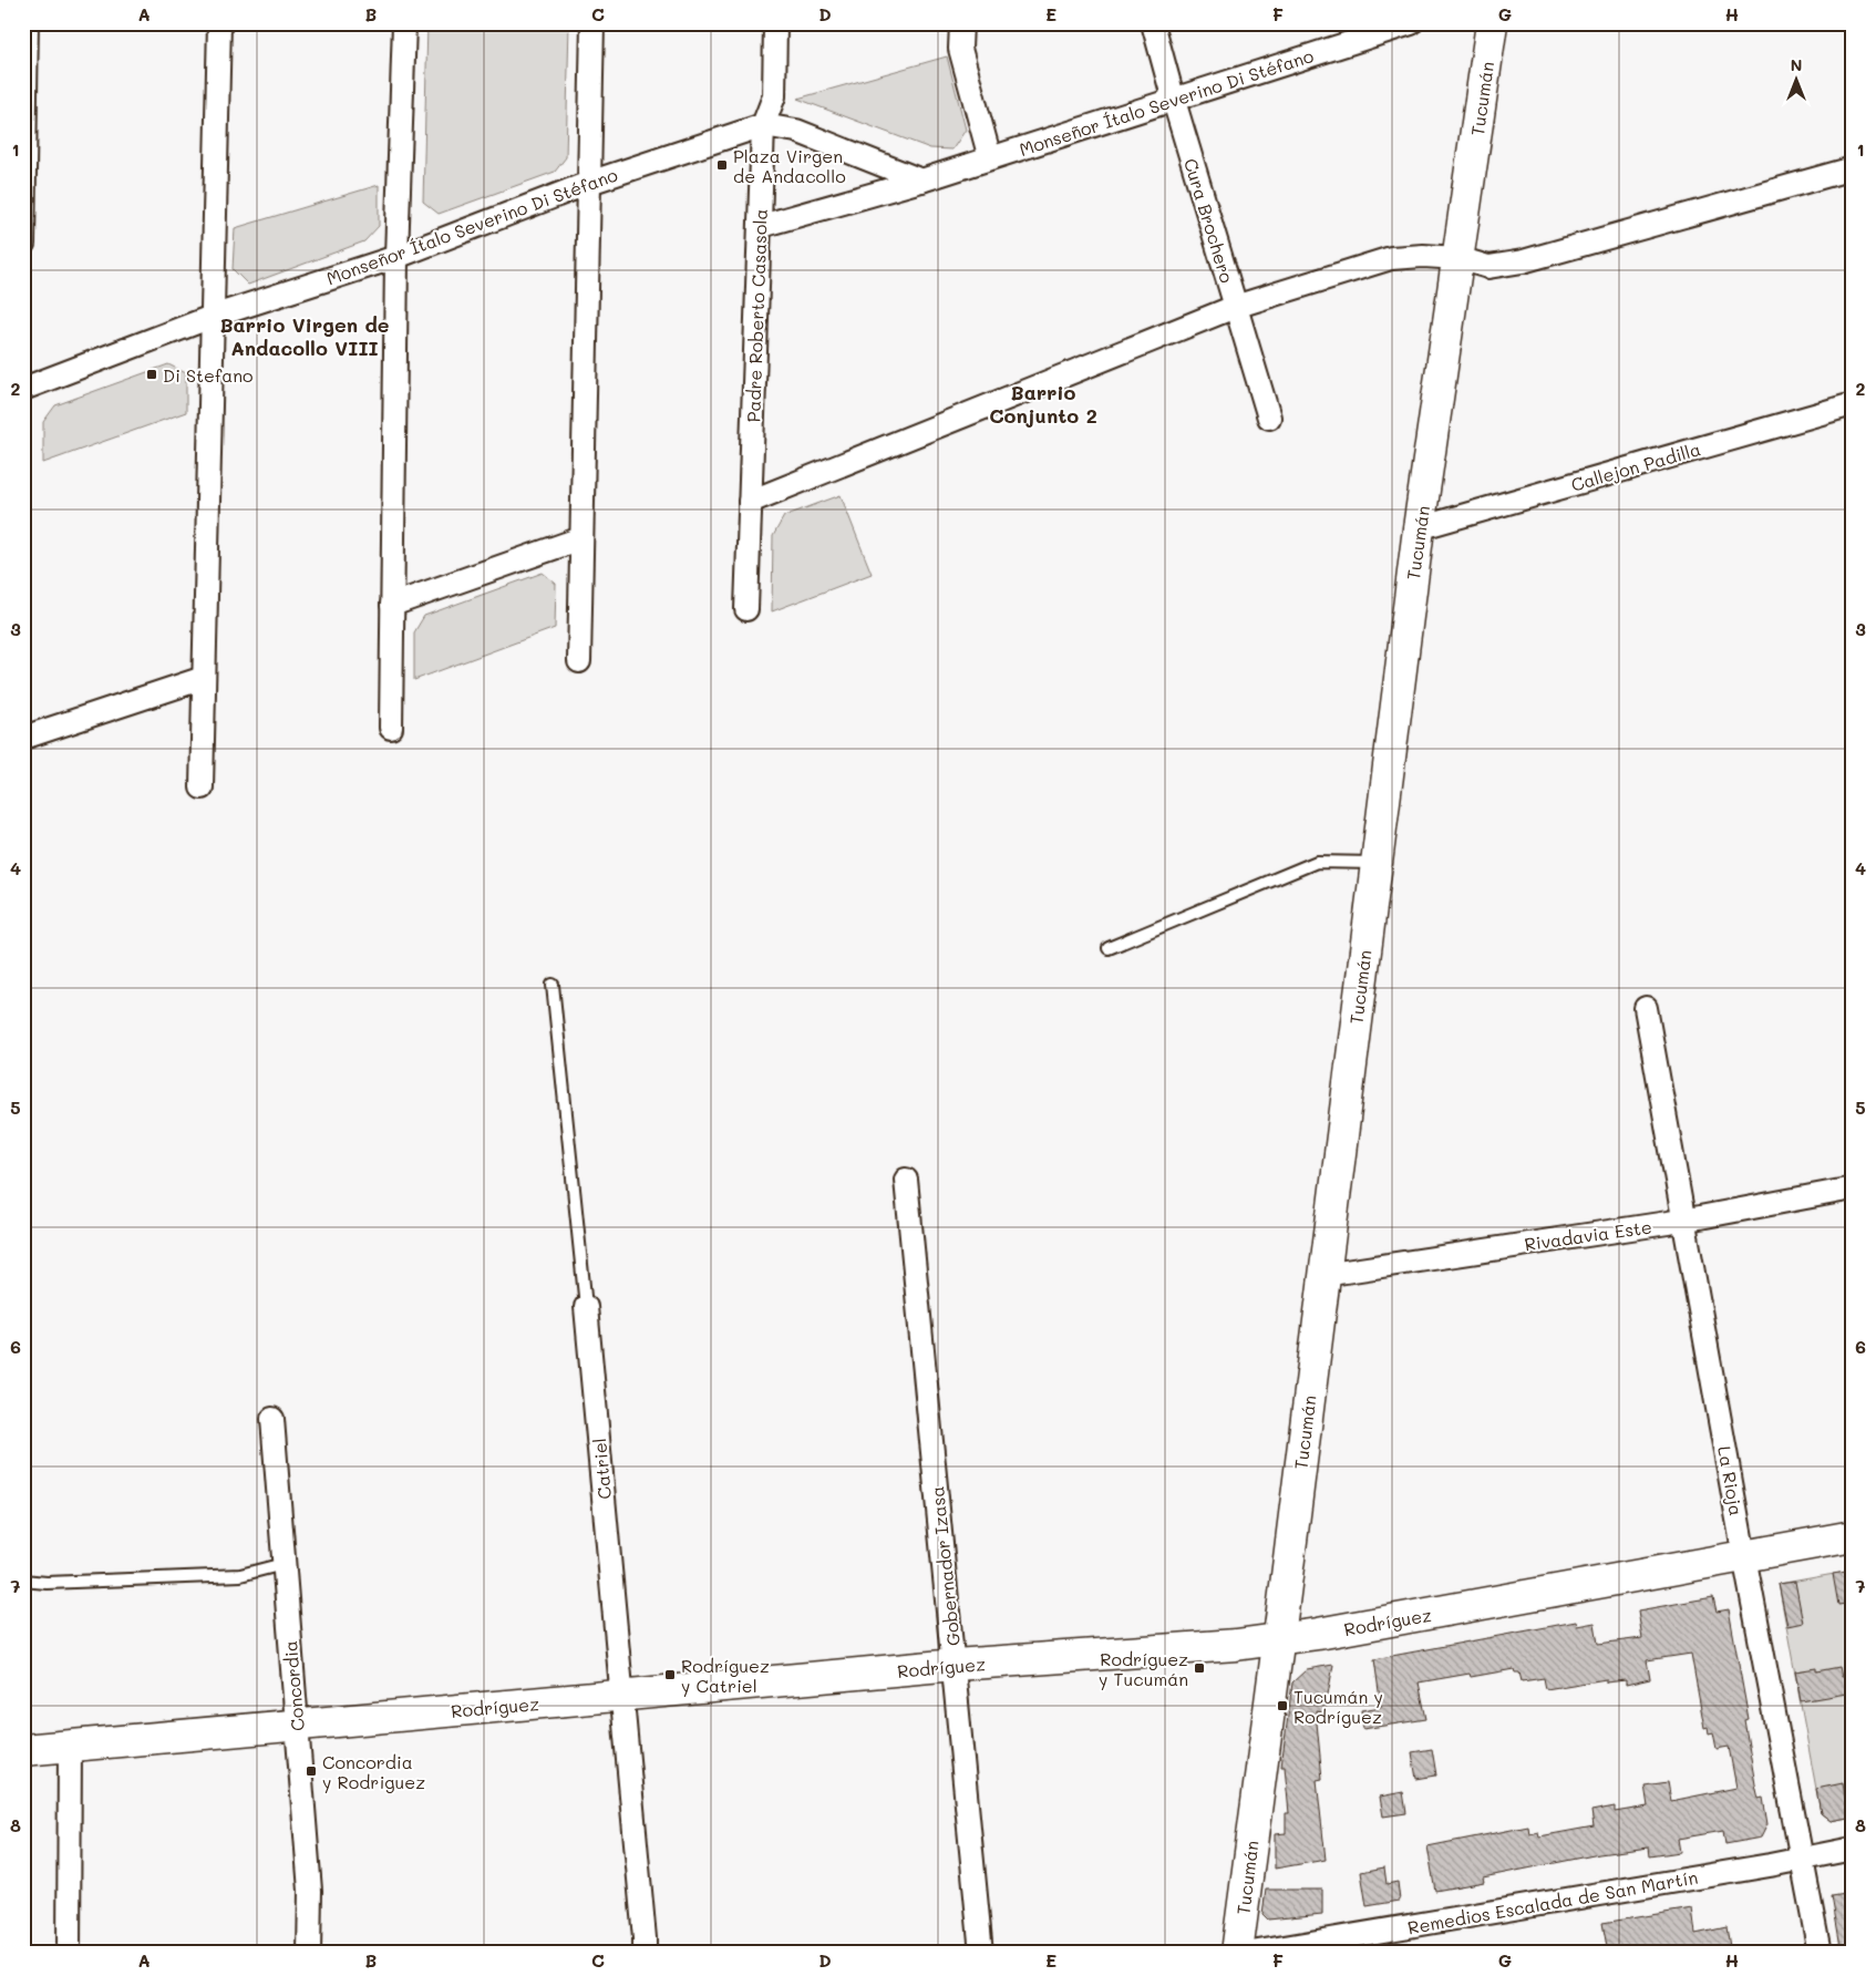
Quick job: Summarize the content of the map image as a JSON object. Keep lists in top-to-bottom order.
{
  "streets": {
    "main road": ["Tucumán", "Rodríguez"],
    "street": [
      "Monseñor Ítalo Severino Di Stéfano",
      "Cura Brochero",
      "Padre Roberto Casasola",
      "Callejon Padilla",
      "Rivadavia Este",
      "Catriel",
      "La Rioja",
      "Gobernador Izasa",
      "Concordia",
      "Remedios Escalada de San Martín"
    ]
  },
  "crossings": [
    ["Tucumán", "Callejon Padilla"],
    ["Tucumán", "Rivadavia Este"],
    ["Tucumán", "Rodríguez"],
    ["Monseñor Ítalo Severino Di Stéfano", "Cura Brochero"],
    ["Monseñor Ítalo Severino Di Stéfano", "Padre Roberto Casasola"],
    ["Rivadavia Este", "La Rioja"],
    ["Catriel", "Rodríguez"],
    ["La Rioja", "Rodríguez"],
    ["La Rioja", "Remedios Escalada de San Martín"],
    ["Gobernador Izasa", "Rodríguez"],
    ["Rodríguez", "Concordia"]
  ],
  "districts": ["Barrio Virgen de Andacollo VIII", "Barrio Conjunto 2"],
  "places": {
    "transit": [
      "Plaza Virgen de Andacollo",
      "Di Stefano",
      "Rodríguez y Tucumán",
      "Rodríguez y Catriel",
      "Tucumán y Rodríguez",
      "Concordia y Rodriguez"
    ]
  },
  "north": "top",
  "grid": {
    "columns": [
      "A",
      "B",
      "C",
      "D",
      "E",
      "F",
      "G",
      "H"
    ],
    "rows": [
      "1",
      "2",
      "3",
      "4",
      "5",
      "6",
      "7",
      "8"
    ]
  }
}
